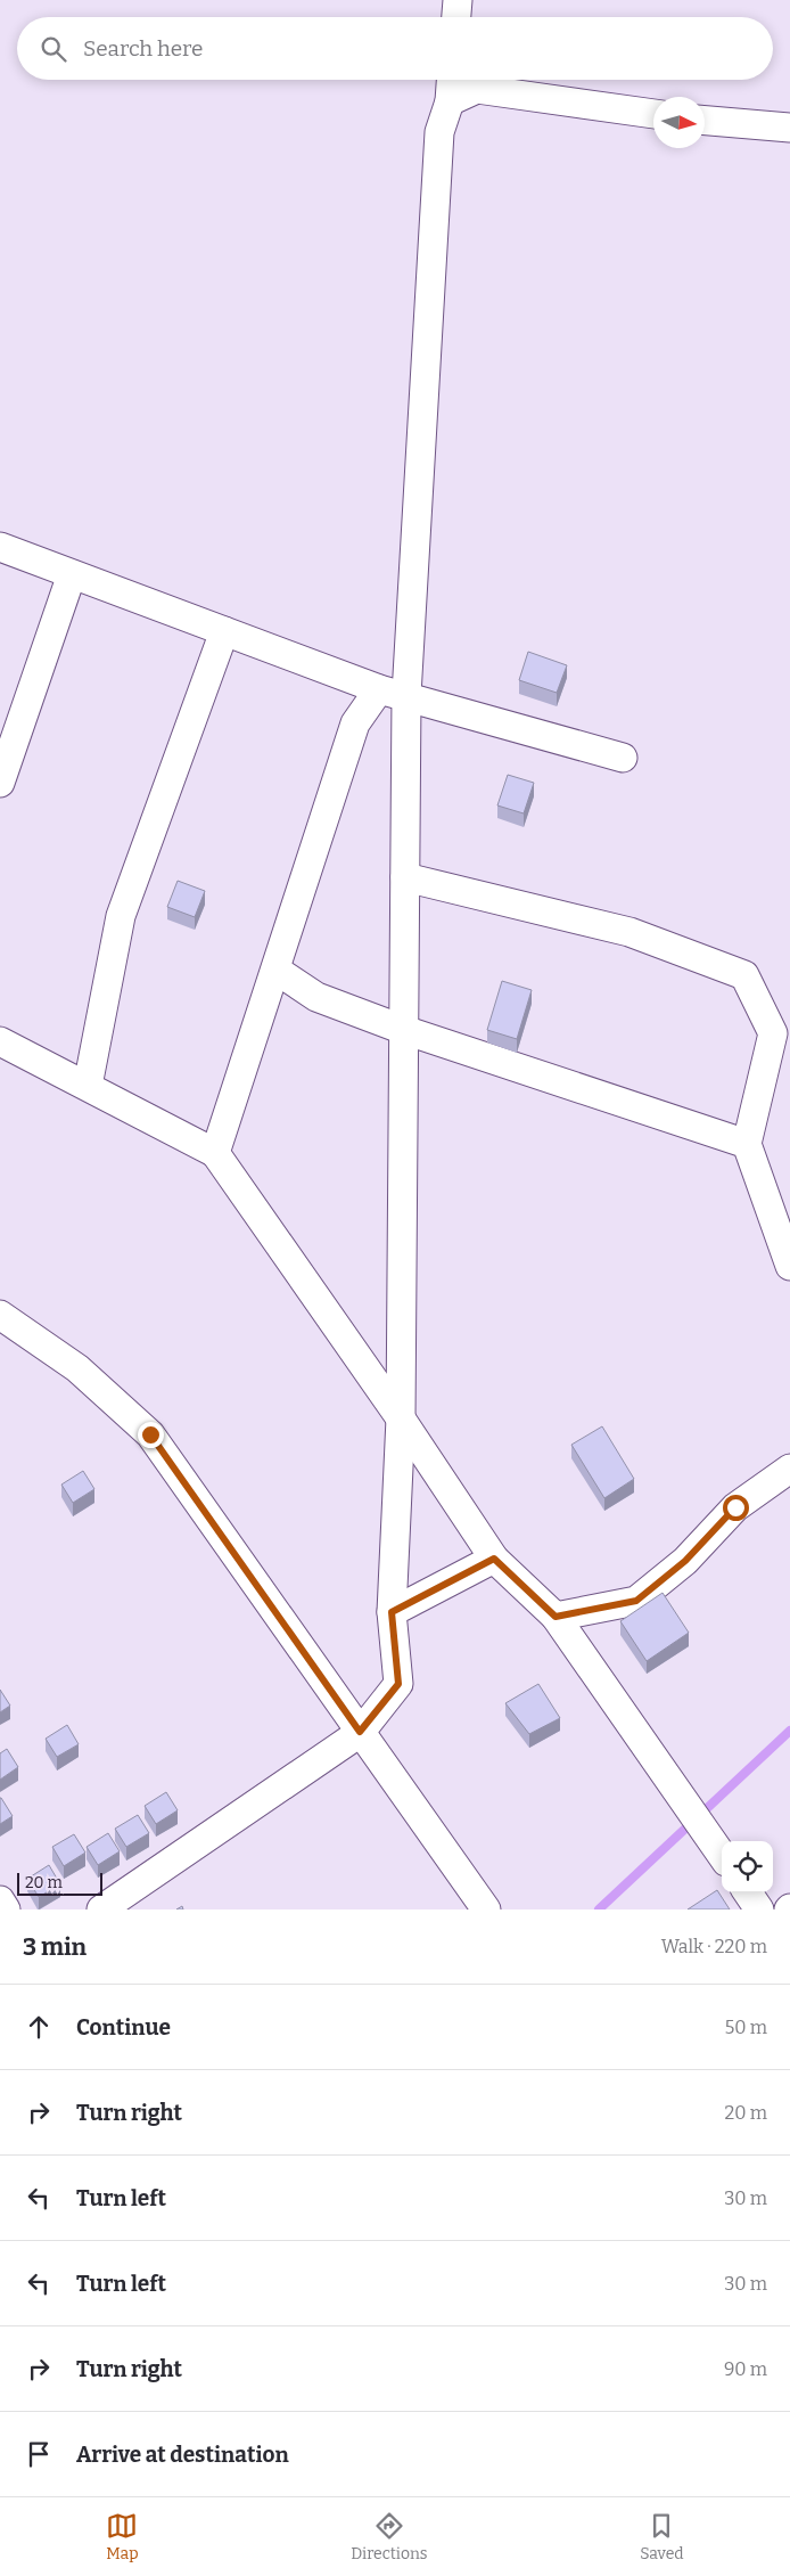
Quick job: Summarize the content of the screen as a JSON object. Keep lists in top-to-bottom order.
{
  "scale_bar": "20 m",
  "north": "right",
  "page": {
    "search": "Search here",
    "scale": "20 m",
    "heading": ["3 min", "Walk · 220 m"],
    "list": [
      ["Continue", "50 m"],
      ["Turn right", "20 m"],
      ["Turn left", "30 m"],
      ["Turn left", "30 m"],
      ["Turn right", "90 m"],
      "Arrive at destination"
    ],
    "nav": ["Map", "Directions", "Saved"]
  }
}
